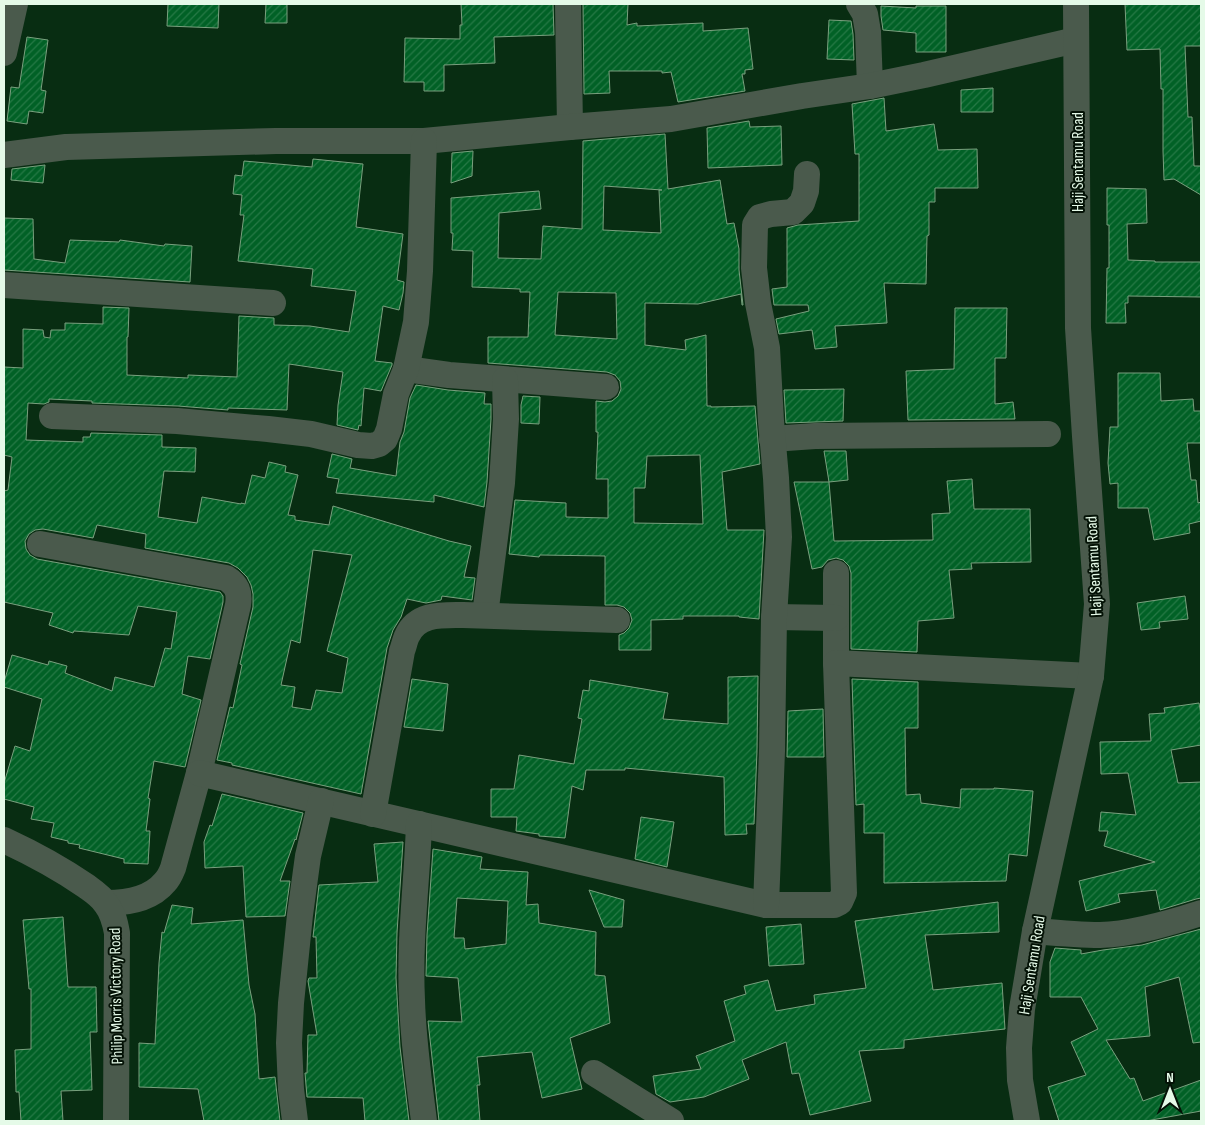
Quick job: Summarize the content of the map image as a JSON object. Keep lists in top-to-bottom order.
{
  "streets": {
    "street": ["Haji Sentamu Road", "Philip Morris Victory Road"]
  },
  "north": "top"
}
